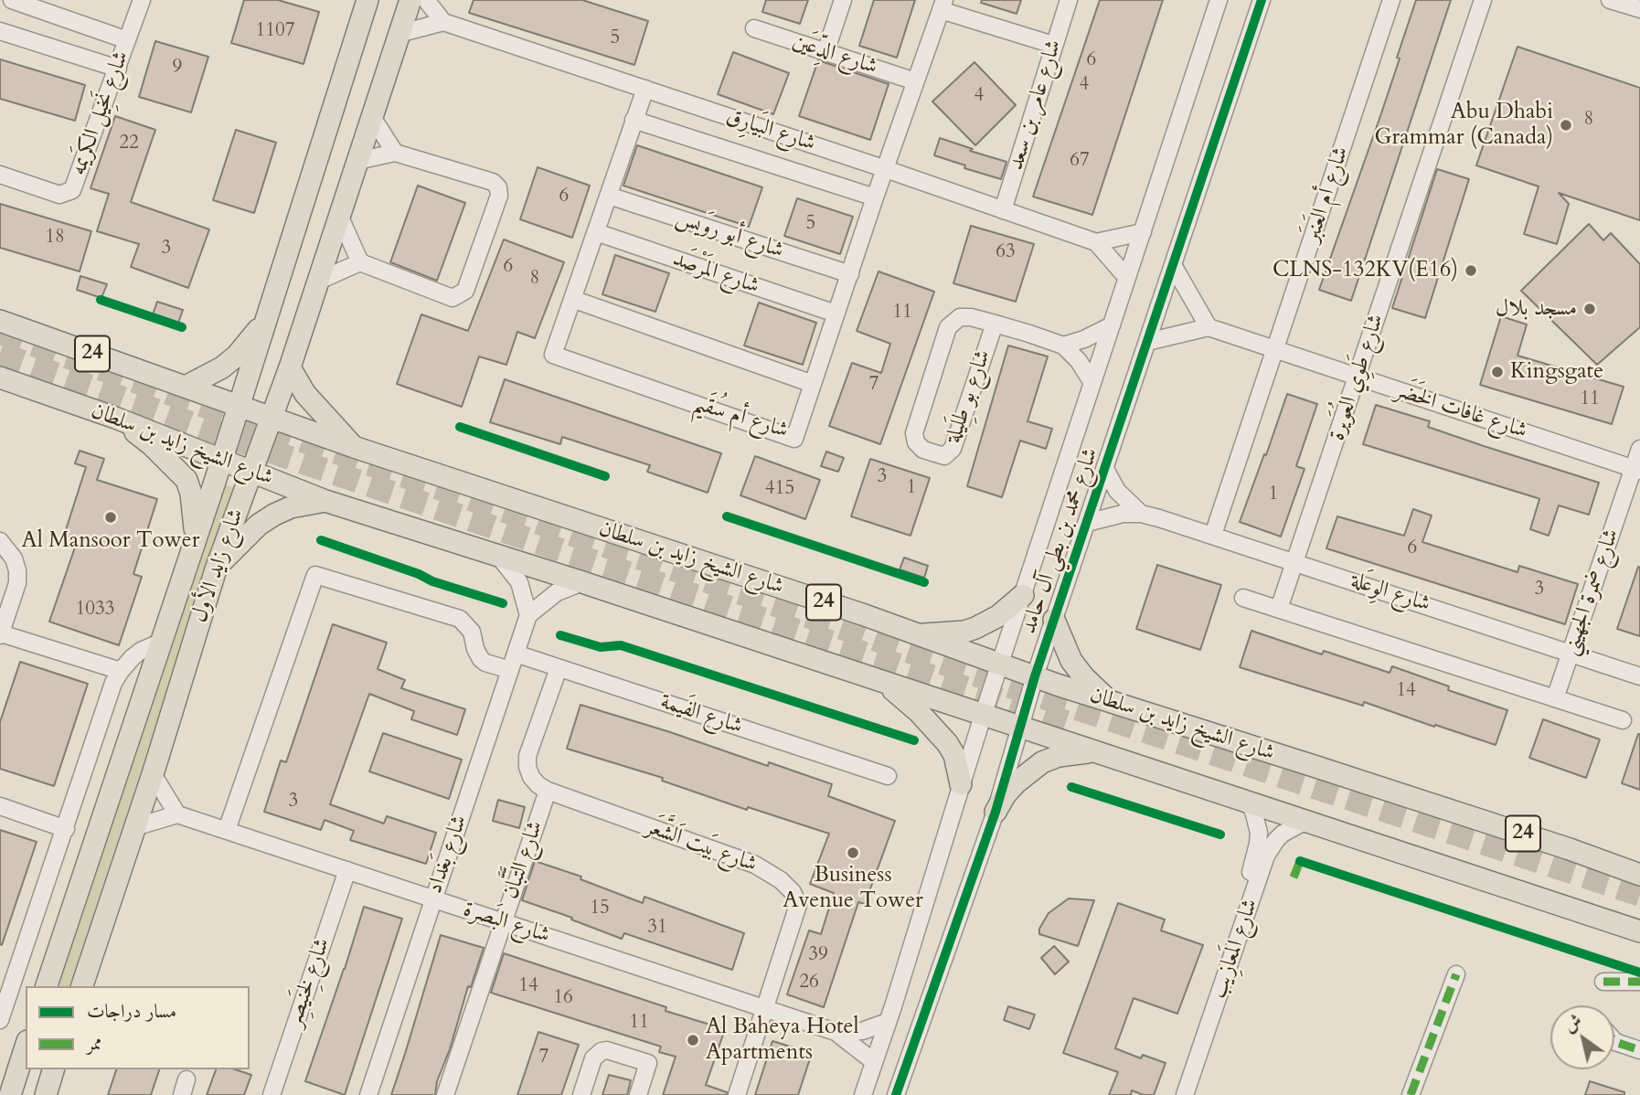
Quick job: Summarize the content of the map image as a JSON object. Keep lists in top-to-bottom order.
{
  "streets": {
    "main road": ["24", "شارع الشيخ زايد بن سلطان", "شارع زايد الأول"],
    "street": [
      "شارع الدِّعَين",
      "شارع عامر بن سعد",
      "شارع نَخِيل الكرَيمه",
      "شارع البَيارِق",
      "شارع أم العَنبَر",
      "شارع أبو روَيس",
      "شارع المَرْصَد",
      "شارع طَوِي العُوَيرة",
      "شارع بو طِلَيلة",
      "شارع غافات الخَضَر",
      "شارع أم سُقَيم",
      "شارع محمد بن بطي آل حامد",
      "شارع ضمرة الجهيني",
      "شارع الوِعَلة",
      "شارع الفَيمة",
      "شارع بَيت اَلشَّعَر",
      "شارع بَغداد",
      "شارع التَّبَّان",
      "شارع البَصرة",
      "شارع المَعازِيب",
      "شارع لِخنَيصِر"
    ]
  },
  "crossings": [
    ["شارع الدِّعَين", "شارع أم سُقَيم"],
    ["شارع عامر بن سعد", "شارع البَيارِق"],
    ["شارع البَيارِق", "شارع أم سُقَيم"],
    ["شارع البَيارِق", "شارع محمد بن بطي آل حامد"],
    ["شارع أم العَنبَر", "شارع غافات الخَضَر"],
    ["شارع أم العَنبَر", "شارع الوِعَلة"],
    ["شارع أبو روَيس", "شارع أم سُقَيم"],
    ["شارع المَرْصَد", "شارع أم سُقَيم"],
    ["شارع طَوِي العُوَيرة", "شارع غافات الخَضَر"],
    ["شارع طَوِي العُوَيرة", "شارع الوِعَلة"],
    ["شارع غافات الخَضَر", "شارع محمد بن بطي آل حامد"],
    ["شارع غافات الخَضَر", "شارع ضمرة الجهيني"],
    ["شارع الشيخ زايد بن سلطان", "شارع محمد بن بطي آل حامد"],
    ["شارع الشيخ زايد بن سلطان", "شارع زايد الأول"],
    ["شارع الشيخ زايد بن سلطان", "شارع المَعازِيب"],
    ["شارع محمد بن بطي آل حامد", "شارع الوِعَلة"],
    ["شارع محمد بن بطي آل حامد", "شارع البَصرة"],
    ["شارع ضمرة الجهيني", "شارع الوِعَلة"],
    ["شارع الفَيمة", "شارع بَغداد"],
    ["شارع الفَيمة", "شارع التَّبَّان"],
    ["شارع بَيت اَلشَّعَر", "شارع التَّبَّان"],
    ["شارع بَيت اَلشَّعَر", "شارع البَصرة"],
    ["شارع بَغداد", "شارع البَصرة"],
    ["شارع التَّبَّان", "شارع البَصرة"],
    ["شارع البَصرة", "شارع لِخنَيصِر"]
  ],
  "places": [
    "Abu Dhabi Grammar (Canada)",
    "CLNS-132KV(E16)",
    "مسجد بلال",
    "Kingsgate",
    "Al Mansoor Tower",
    "Business Avenue Tower",
    "Al Baheya Hotel Apartments"
  ],
  "house_numbers": [
    "1107",
    "5",
    "6",
    "9",
    "4",
    "4",
    "8",
    "22",
    "67",
    "6",
    "5",
    "18",
    "3",
    "63",
    "6",
    "8",
    "11",
    "7",
    "11",
    "3",
    "1",
    "415",
    "1",
    "6",
    "3",
    "1033",
    "14",
    "3",
    "15",
    "31",
    "39",
    "26",
    "14",
    "16",
    "11",
    "7"
  ],
  "legend": ["مسار دراجات", "ممر"],
  "north": "top left"
}
